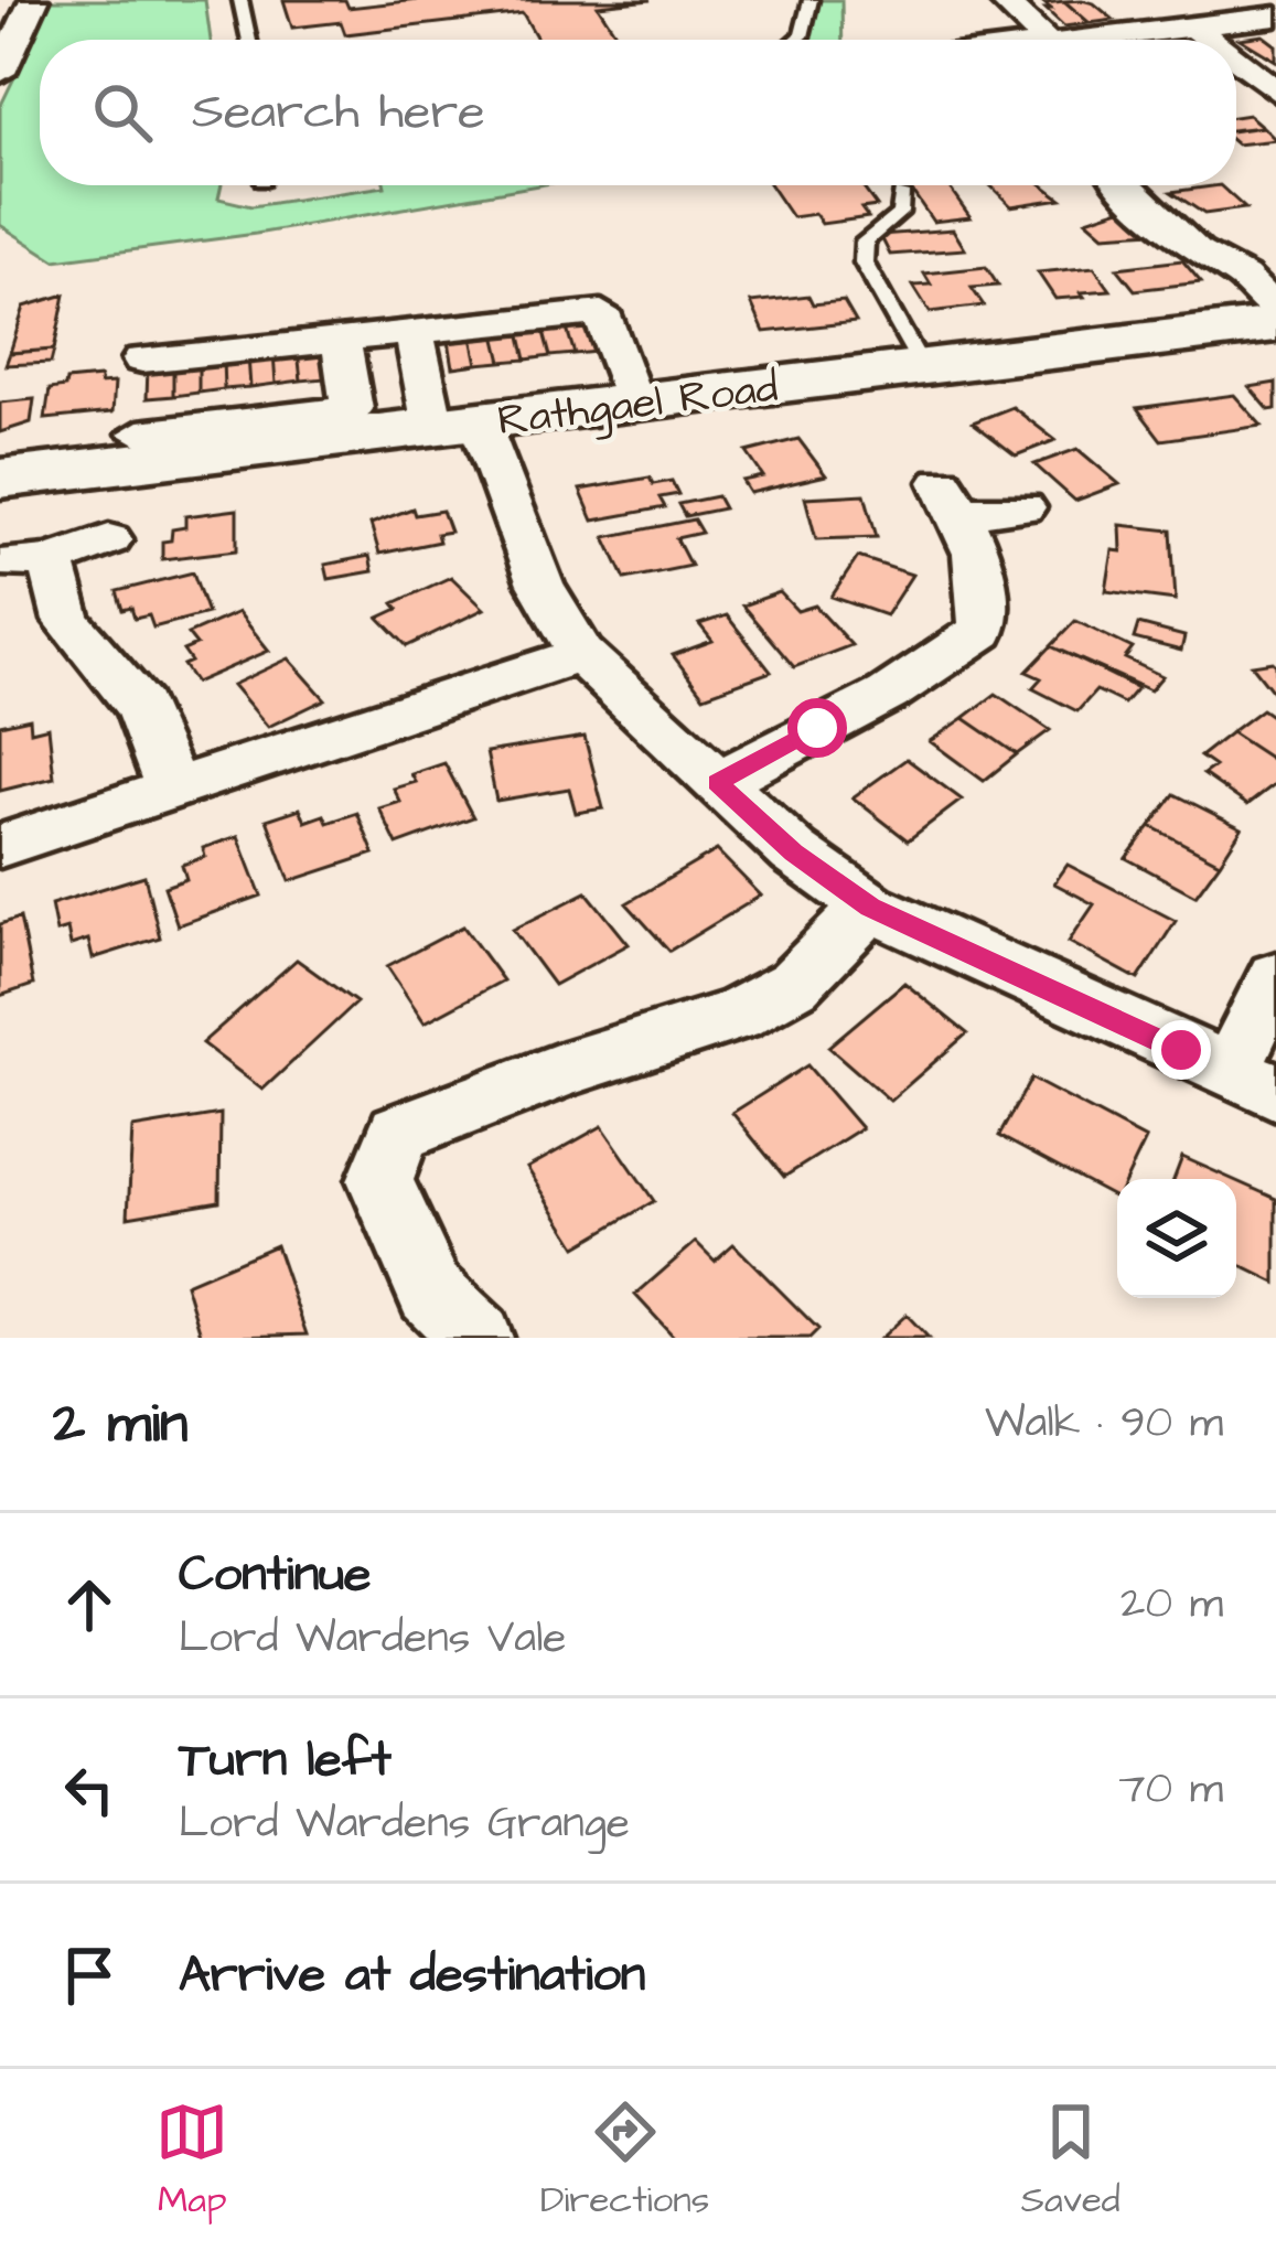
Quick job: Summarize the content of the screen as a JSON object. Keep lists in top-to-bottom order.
{
  "streets": {
    "street": ["Rathgael Road"]
  },
  "page": {
    "search": "Search here",
    "heading": ["2 min", "Walk · 90 m"],
    "list": [
      ["Continue", "Lord Wardens Vale", "20 m"],
      ["Turn left", "Lord Wardens Grange", "70 m"],
      "Arrive at destination"
    ],
    "nav": ["Map", "Directions", "Saved"]
  }
}
